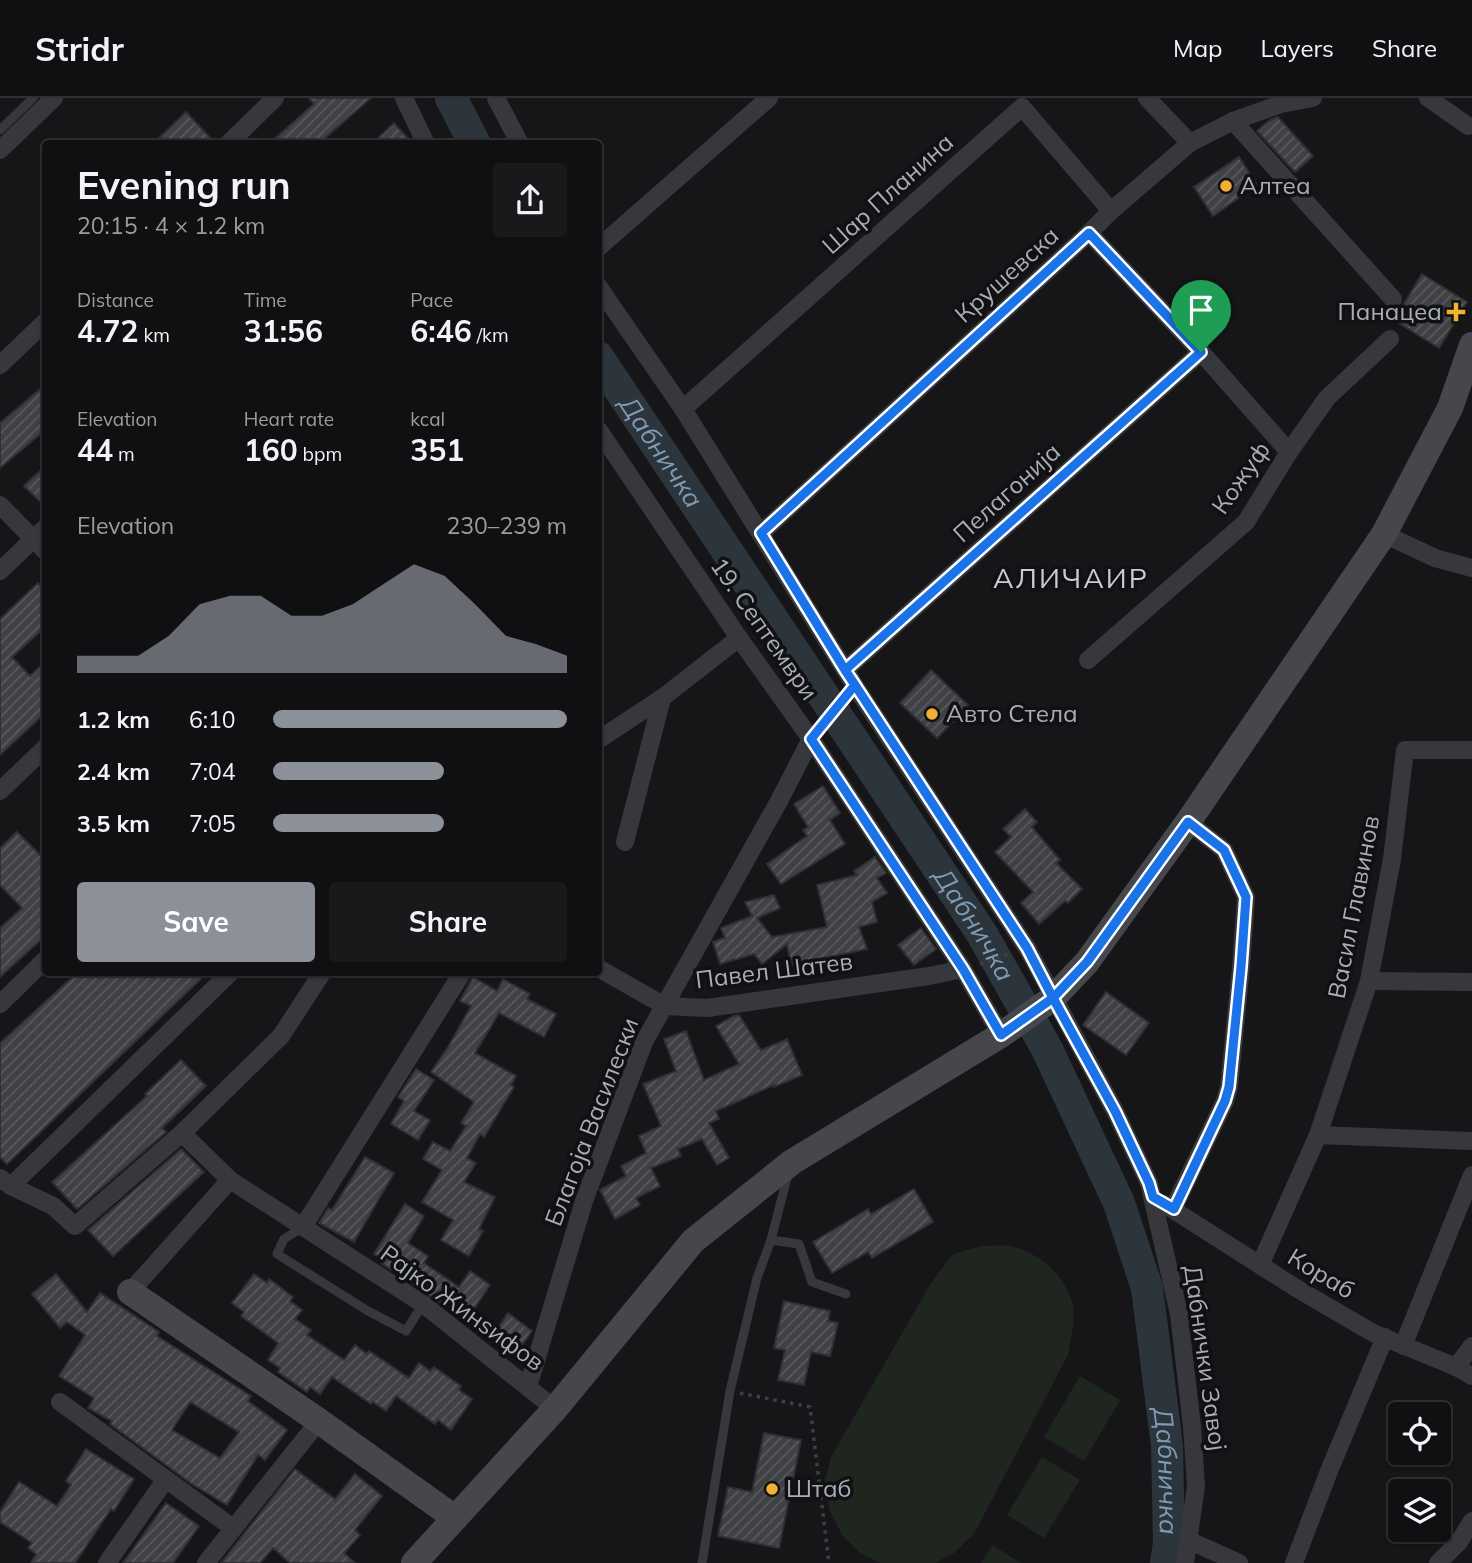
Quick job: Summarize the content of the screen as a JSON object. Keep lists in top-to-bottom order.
{
  "streets": {
    "street": [
      "Шар Планина",
      "Крушевска",
      "Кожуф",
      "Пелагонија",
      "19. Септември",
      "Васил Главинов",
      "Павел Шатев",
      "Благоја Василески",
      "Кораб",
      "Рајко Жинѕифов",
      "Дабнички Завој"
    ]
  },
  "crossings": [
    ["Шар Планина", "Крушевска"],
    ["Шар Планина", "Дабнички Завој"],
    ["Крушевска", "Дабнички Завој"],
    ["Пелагонија", "Дабнички Завој"],
    ["19. Септември", "Павел Шатев"],
    ["19. Септември", "Благоја Василески"],
    ["Васил Главинов", "Кораб"],
    ["Павел Шатев", "Благоја Василески"],
    ["Благоја Василески", "Рајко Жинѕифов"],
    ["Кораб", "Дабнички Завој"]
  ],
  "districts": ["АЛИЧАИР"],
  "water": ["Дабничка"],
  "places": {
    "other": ["Алтеа", "Авто Стела", "Штаб"],
    "health": ["Панацеа"]
  },
  "page": {
    "header": "Stridr",
    "nav": ["Map", "Layers", "Share"],
    "heading": ["Evening run", "20:15 · 4 × 1.2 km"],
    "stats": [
      ["Distance", "4.72 km"],
      ["Time", "31:56"],
      ["Pace", "6:46 /km"],
      ["Elevation", "44 m"],
      ["Heart rate", "160 bpm"],
      ["kcal", "351"]
    ],
    "chart": ["Elevation", "230–239 m"],
    "list": [
      {
        "name": "1.2 km",
        "note": "6:10"
      },
      {
        "name": "2.4 km",
        "note": "7:04"
      },
      {
        "name": "3.5 km",
        "note": "7:05"
      }
    ],
    "buttons": ["Save", "Share"]
  }
}
